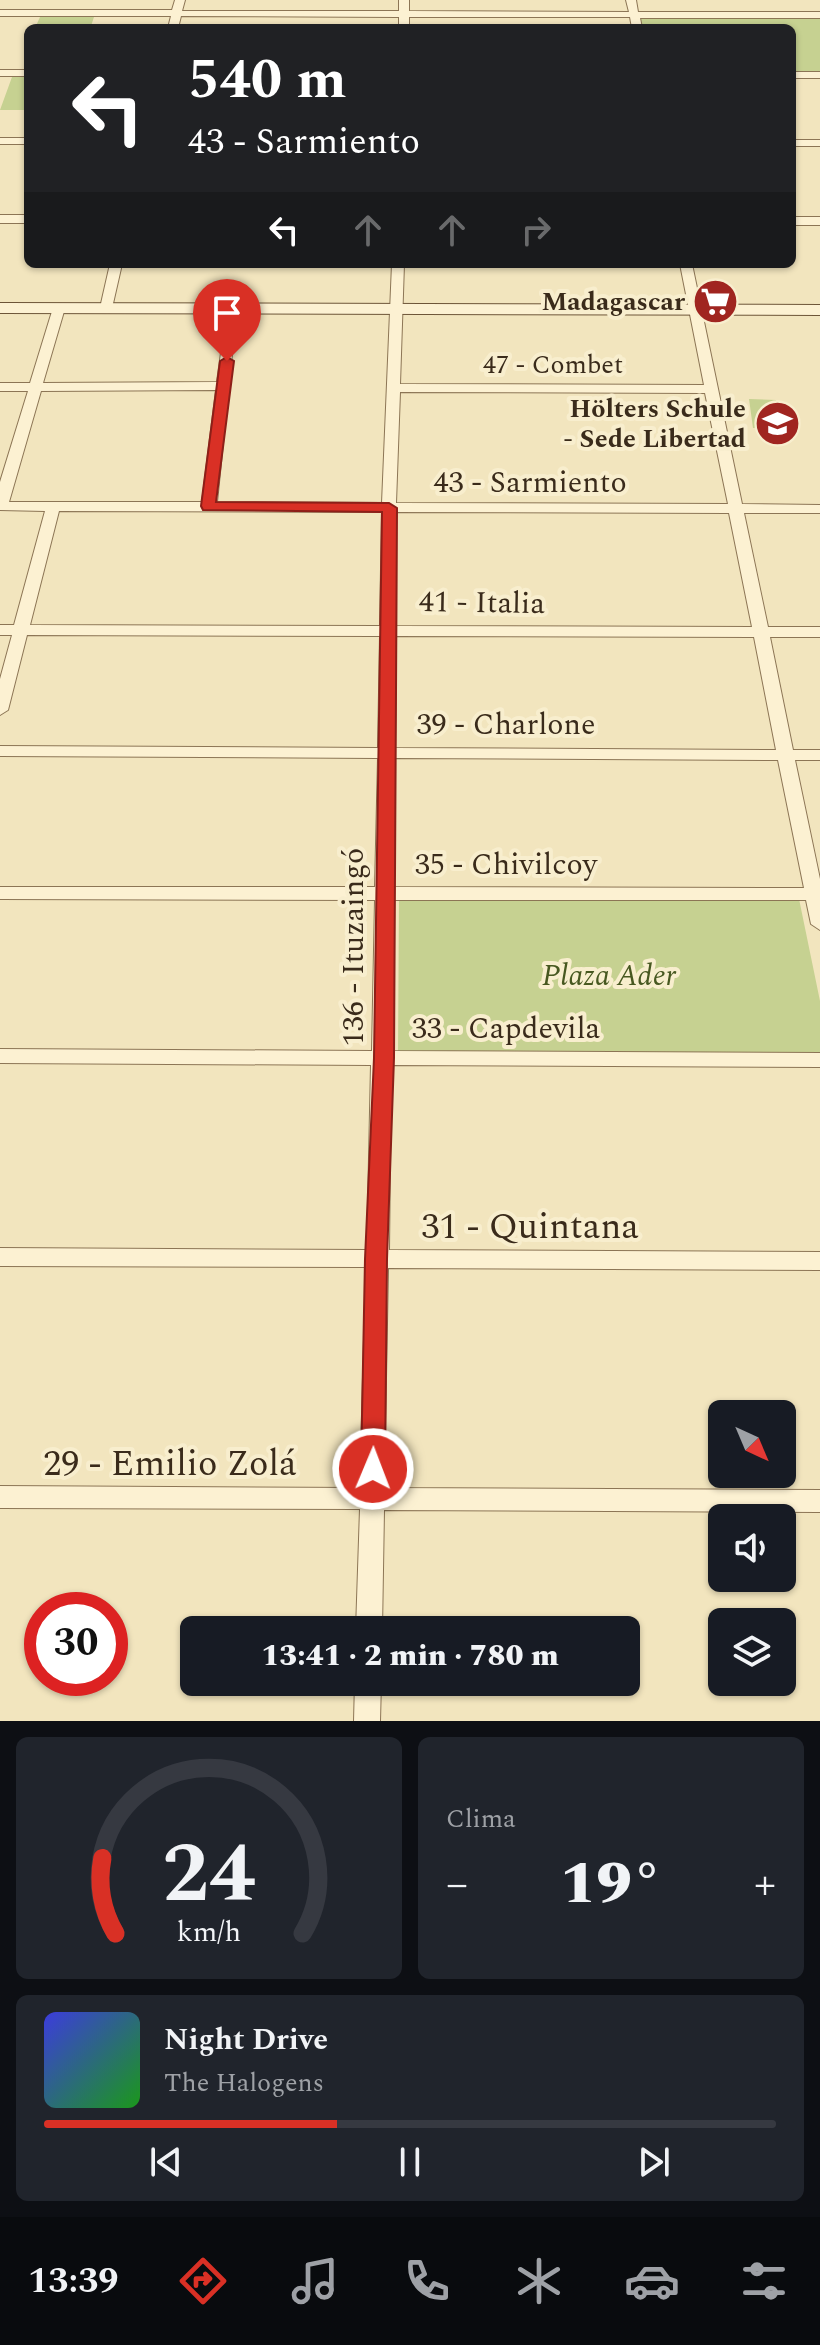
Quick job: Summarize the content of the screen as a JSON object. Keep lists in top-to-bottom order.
{
  "streets": {
    "street": [
      "47 - Combet",
      "43 - Sarmiento",
      "41 - Italia",
      "39 - Charlone",
      "35 - Chivilcoy",
      "136 - Ituzaingó",
      "33 - Capdevila",
      "31 - Quintana",
      "29 - Emilio Zolá"
    ]
  },
  "crossings": [
    ["47 - Combet", "136 - Ituzaingó"],
    ["43 - Sarmiento", "136 - Ituzaingó"],
    ["41 - Italia", "136 - Ituzaingó"],
    ["39 - Charlone", "136 - Ituzaingó"],
    ["35 - Chivilcoy", "136 - Ituzaingó"],
    ["136 - Ituzaingó", "33 - Capdevila"],
    ["136 - Ituzaingó", "31 - Quintana"],
    ["136 - Ituzaingó", "29 - Emilio Zolá"]
  ],
  "parks": ["Plaza Ader"],
  "places": {
    "supermarket": ["Madagascar"],
    "school or university": ["Hölters Schule - Sede Libertad"]
  },
  "north": "bottom right",
  "page": {
    "turn": ["540 m", "43 - Sarmiento"],
    "limit": "30",
    "trip": "13:41 · 2 min · 780 m",
    "tile": "Clima",
    "heat": ["−", "19°", "+"],
    "song": ["Night Drive", "The Halogens"],
    "tabs": "13:39",
    "gauge": ["24", "km/h"]
  }
}
